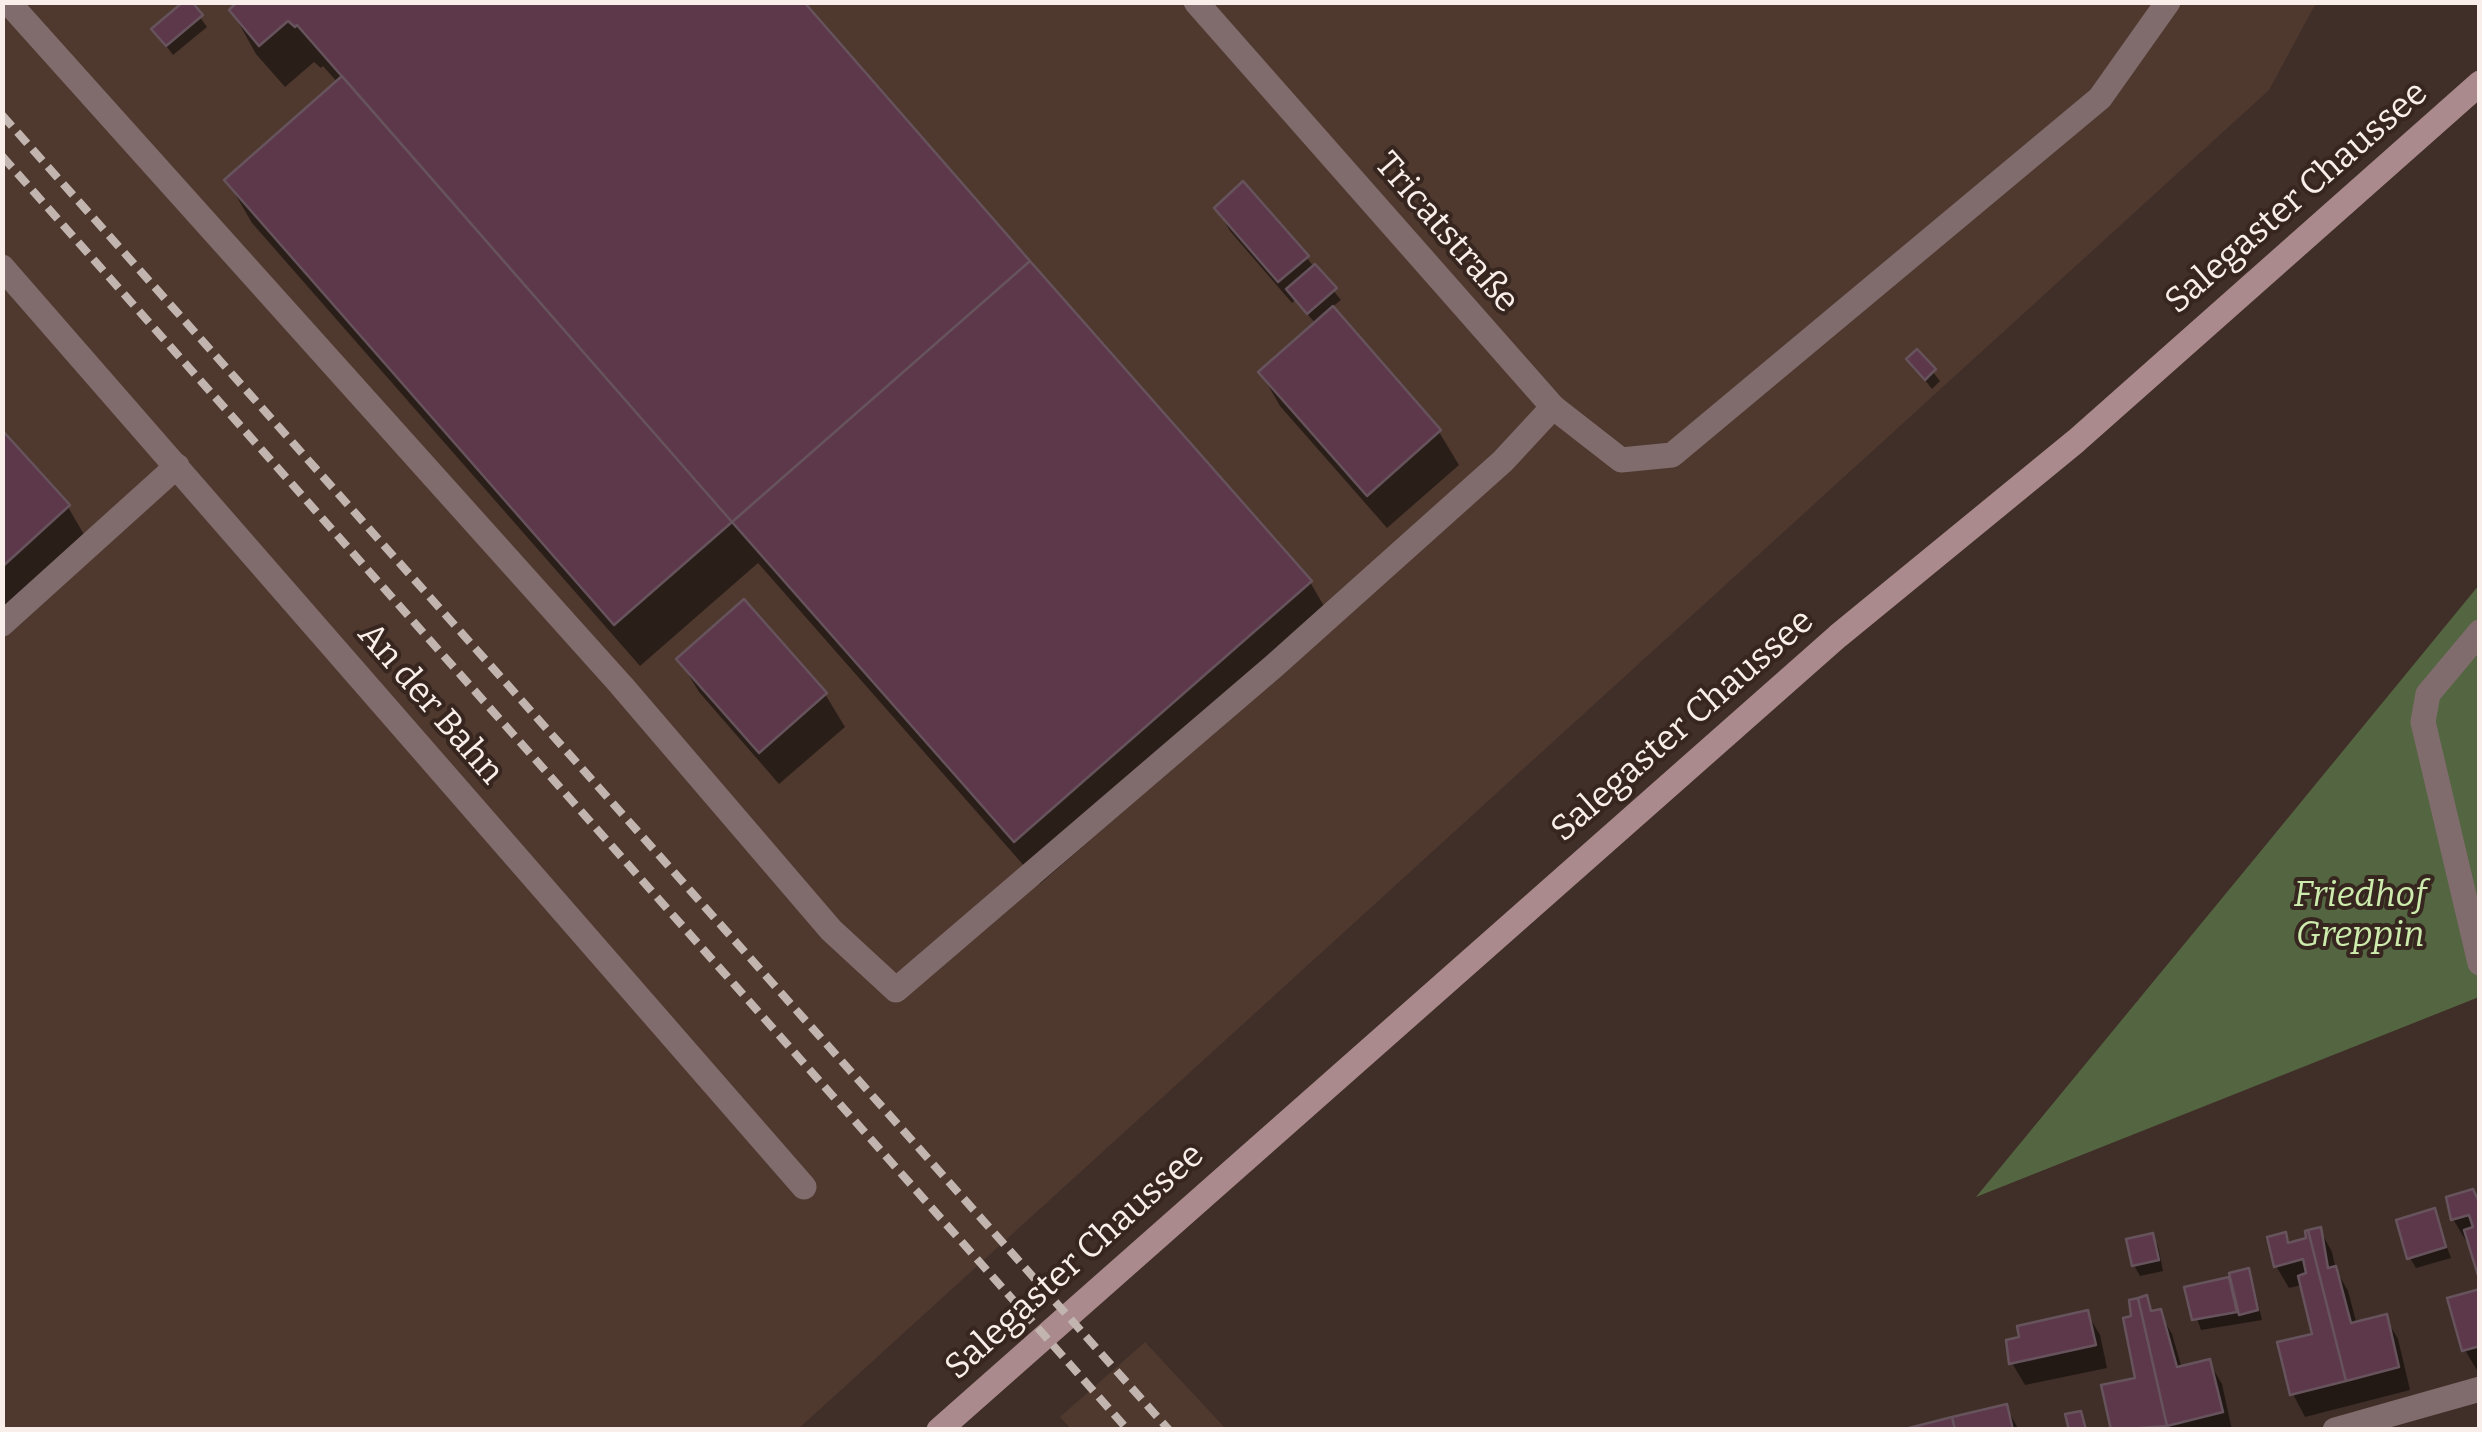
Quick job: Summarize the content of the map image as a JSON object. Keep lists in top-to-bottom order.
{
  "streets": {
    "main road": ["Salegaster Chaussee"],
    "street": ["Tricatstraße", "An der Bahn"]
  },
  "parks": ["Friedhof Greppin"]
}
